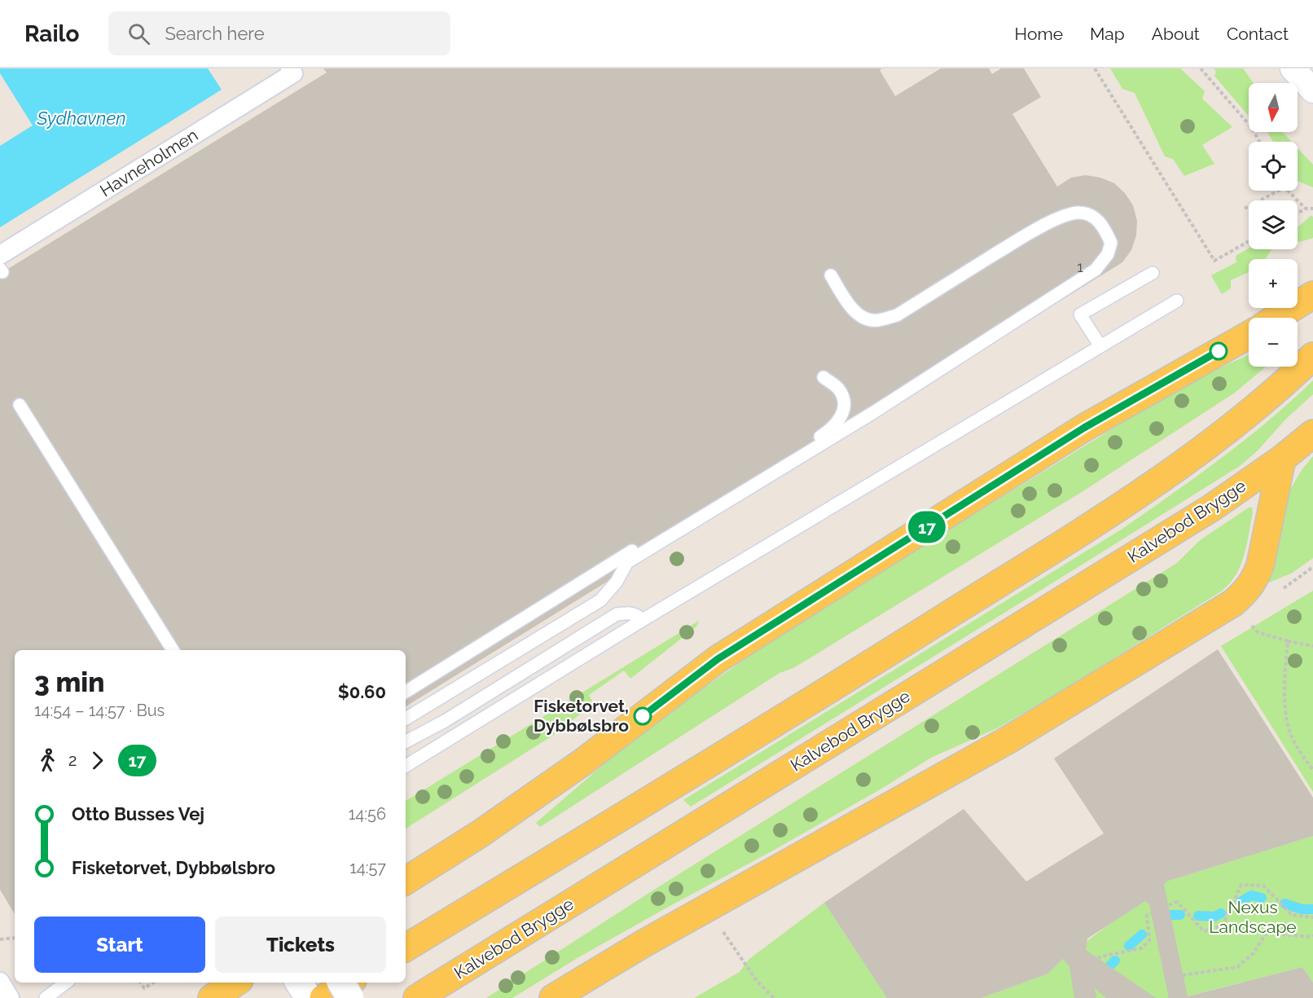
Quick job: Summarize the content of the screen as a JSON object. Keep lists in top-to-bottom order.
{
  "streets": {
    "main road": ["Kalvebod Brygge"],
    "street": ["Havneholmen"]
  },
  "water": ["Sydhavnen"],
  "parks": ["Nexus Landscape"],
  "places": ["Fisketorvet, Dybbølsbro"],
  "lines": ["bus line 17"],
  "house_numbers": ["1"],
  "north": "bottom",
  "page": {
    "header": "Railo",
    "search": "Search here",
    "nav": [
      "Home",
      "Map",
      "About",
      "Contact"
    ],
    "on_map": "17",
    "map_buttons": ["+", "−"],
    "heading": ["3 min", "14:54 – 14:57 · Bus", "$0.60"],
    "legs": ["2", "17"],
    "list": [
      {
        "name": "Otto Busses Vej",
        "value": "14:56"
      },
      {
        "name": "Fisketorvet, Dybbølsbro",
        "value": "14:57"
      }
    ],
    "buttons": ["Start", "Tickets"]
  }
}
